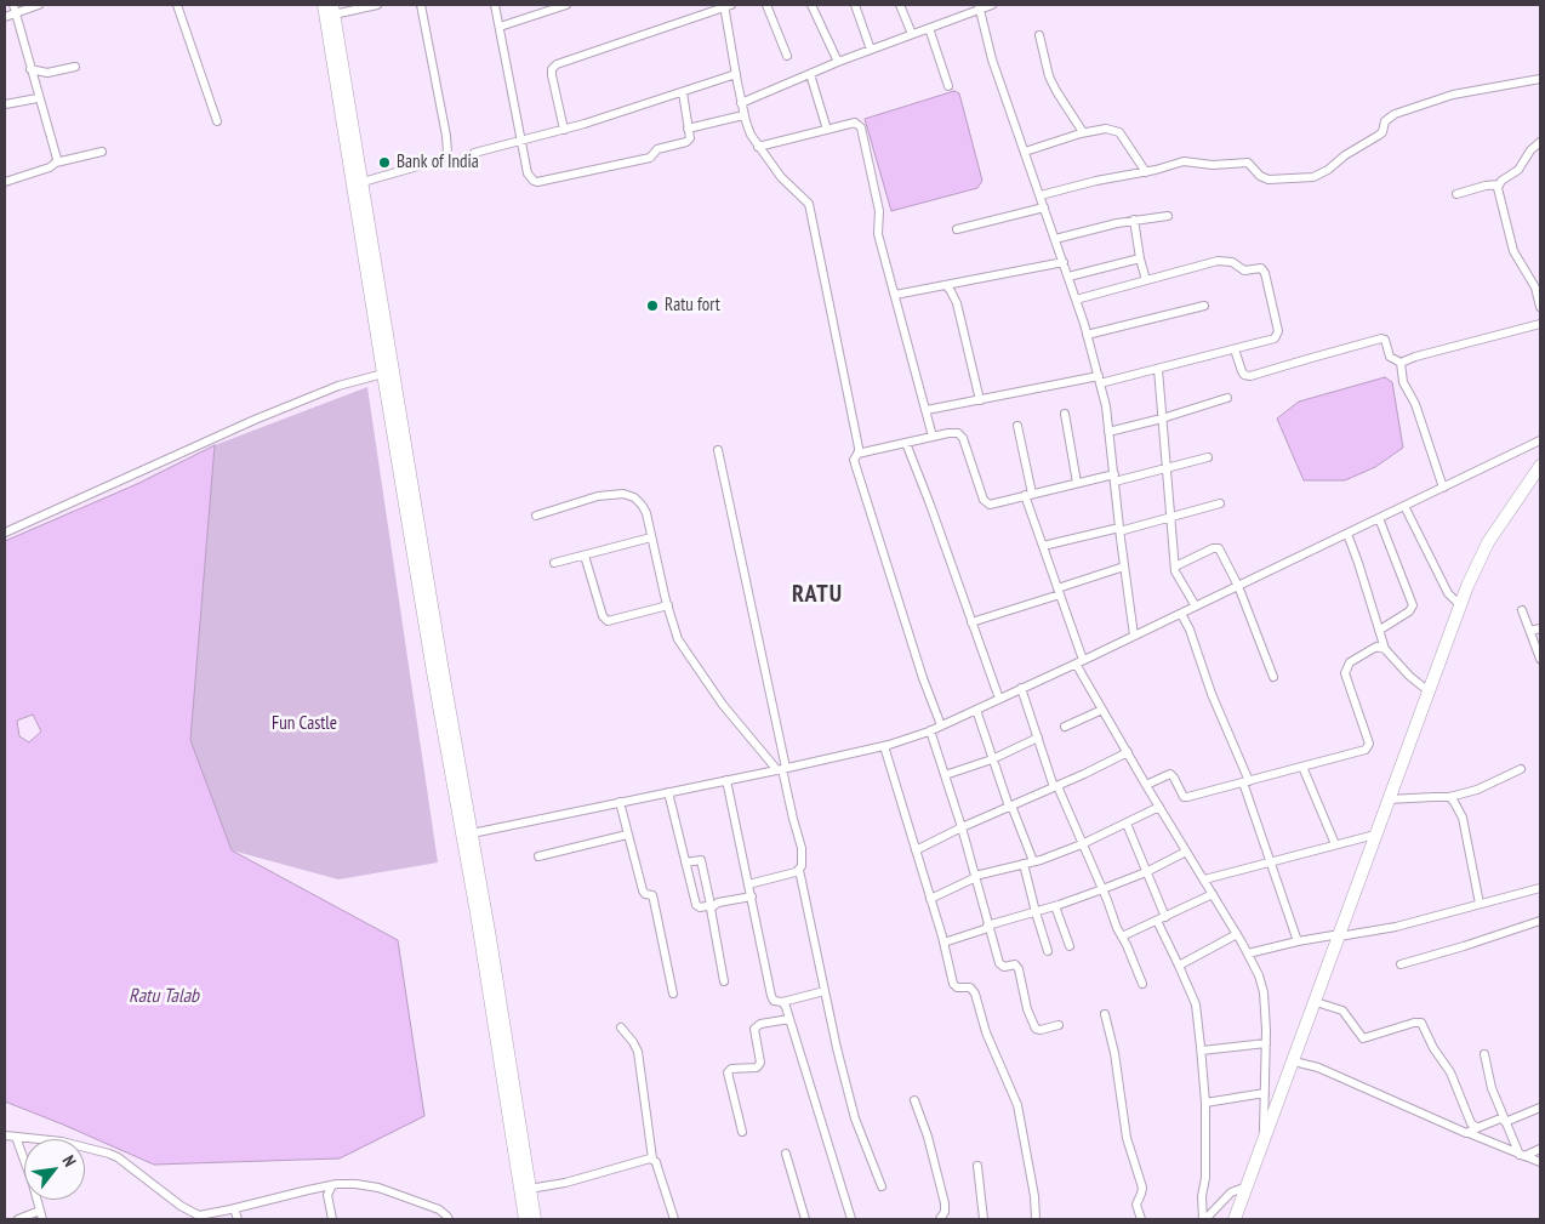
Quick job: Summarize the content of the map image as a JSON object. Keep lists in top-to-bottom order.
{
  "districts": ["RATU"],
  "water": ["Ratu Talab"],
  "parks": ["Fun Castle"],
  "places": ["Bank of India", "Ratu fort"],
  "north": "top right"
}
